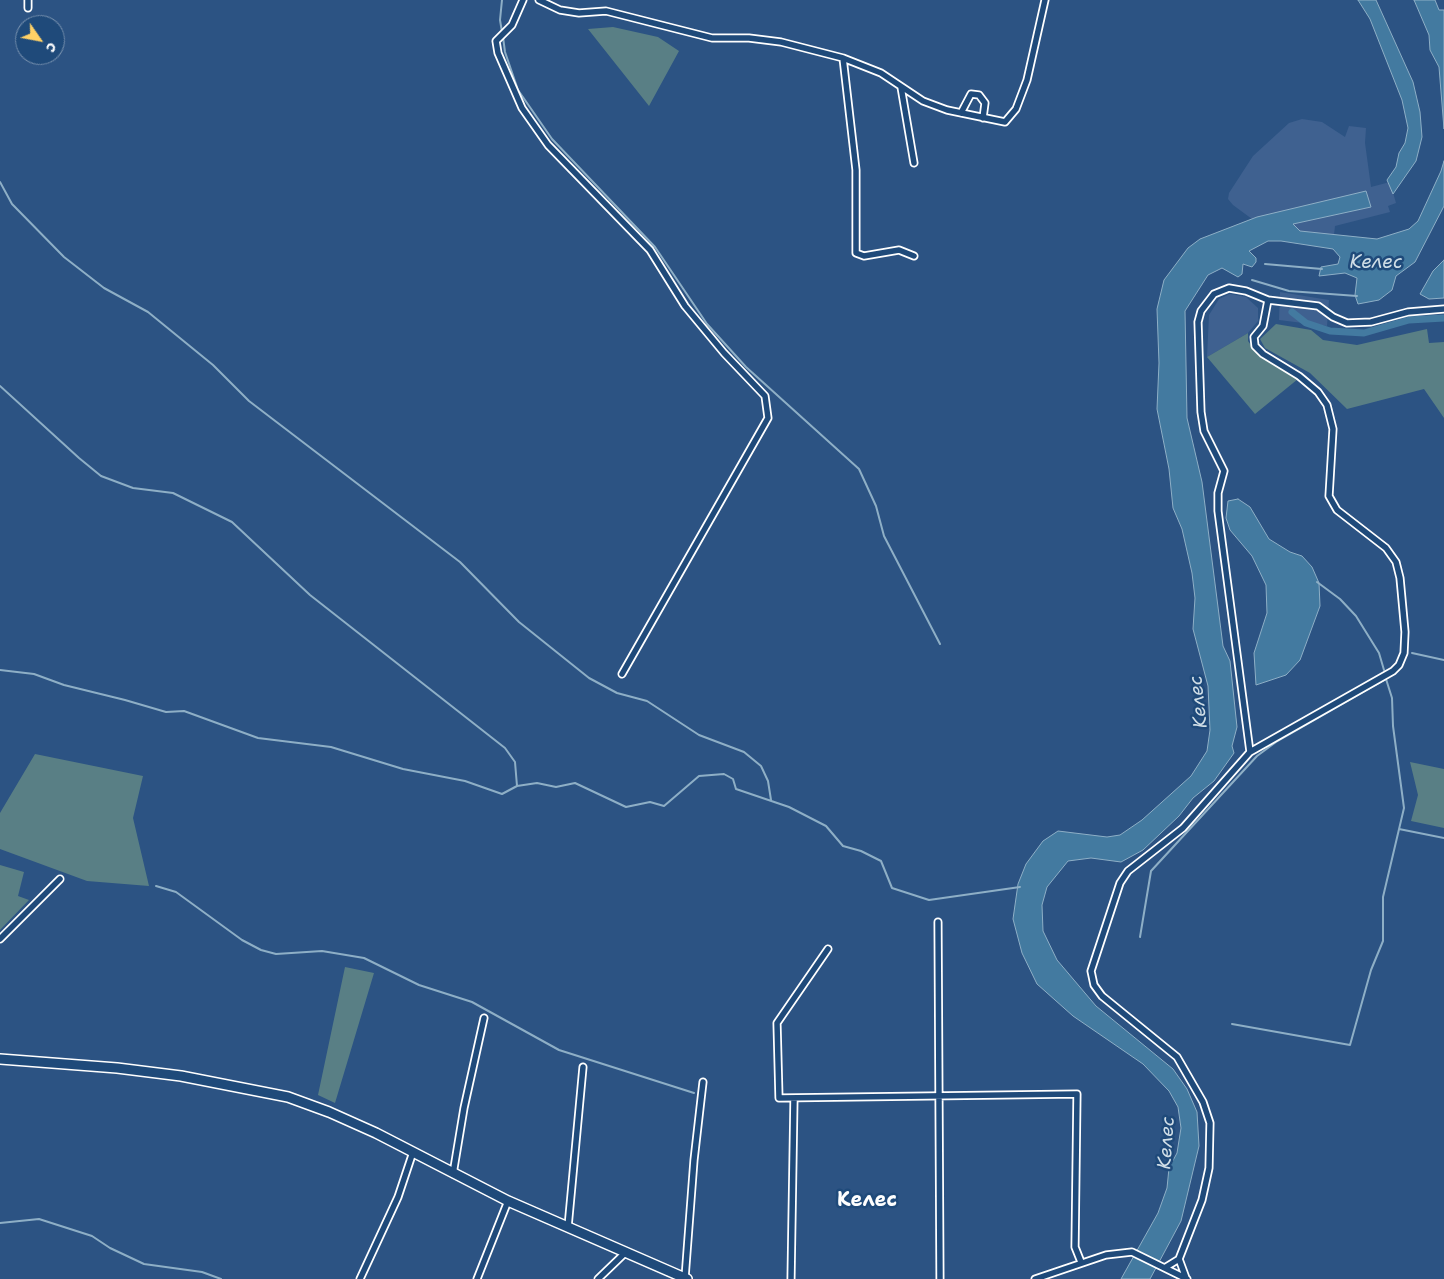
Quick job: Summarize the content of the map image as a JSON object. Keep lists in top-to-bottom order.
{
  "districts": ["Келес"],
  "water": ["Келес"],
  "north": "bottom right"
}
